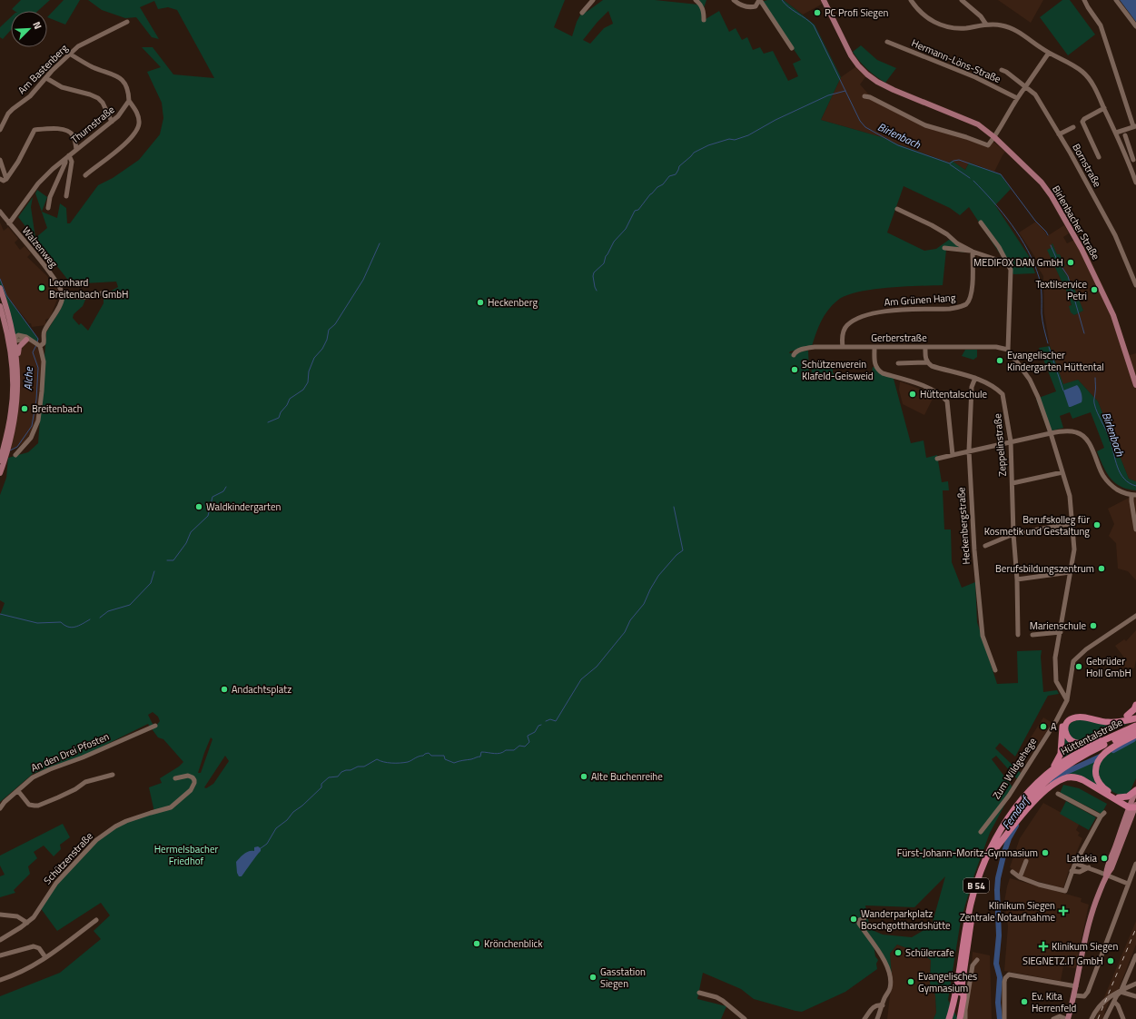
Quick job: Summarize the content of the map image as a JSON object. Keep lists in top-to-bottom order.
{
  "streets": {
    "highway": ["Hüttentalstraße", "B 54"],
    "main road": ["Birlenbacher Straße"],
    "street": [
      "Hermann-Löns-Straße",
      "Am Bastenberg",
      "Thurnstraße",
      "Bornstraße",
      "Walzenweg",
      "Am Grünen Hang",
      "Gerberstraße",
      "Zeppelinstraße",
      "Heckenbergstraße",
      "An den Drei Pfosten",
      "Zum Wildgehege",
      "Schützenstraße"
    ]
  },
  "crossings": [
    ["Thurnstraße", "Walzenweg"],
    ["Am Grünen Hang", "Gerberstraße"],
    ["Zeppelinstraße", "Heckenbergstraße"],
    ["Hüttentalstraße", "B 54"]
  ],
  "water": ["Birlenbach", "Alche", "Ferndorf"],
  "parks": ["Hermelsbacher Friedhof"],
  "places": {
    "other": [
      "PC Profi Siegen",
      "MEDIFOX DAN GmbH",
      "Leonhard Breitenbach GmbH",
      "Textilservice Petri",
      "Heckenberg",
      "Evangelischer Kindergarten Hüttental",
      "Schützenverein Klafeld-Geisweid",
      "Hüttentalschule",
      "Breitenbach",
      "Waldkindergarten",
      "Berufskolleg für Kosmetik und Gestaltung",
      "Berufsbildungszentrum",
      "Marienschule",
      "Gebrüder Holl GmbH",
      "Andachtsplatz",
      "A",
      "Alte Buchenreihe",
      "Fürst-Johann-Moritz-Gymnasium",
      "Latakia",
      "Wanderparkplatz Boschgotthardshütte",
      "Krönchenblick",
      "Schülercafe",
      "SIEGNETZ.IT GmbH",
      "Gasstation Siegen",
      "Evangelisches Gymnasium",
      "Ev. Kita Herrenfeld"
    ],
    "health": ["Klinikum Siegen Zentrale Notaufnahme", "Klinikum Siegen"]
  },
  "north": "top right"
}
